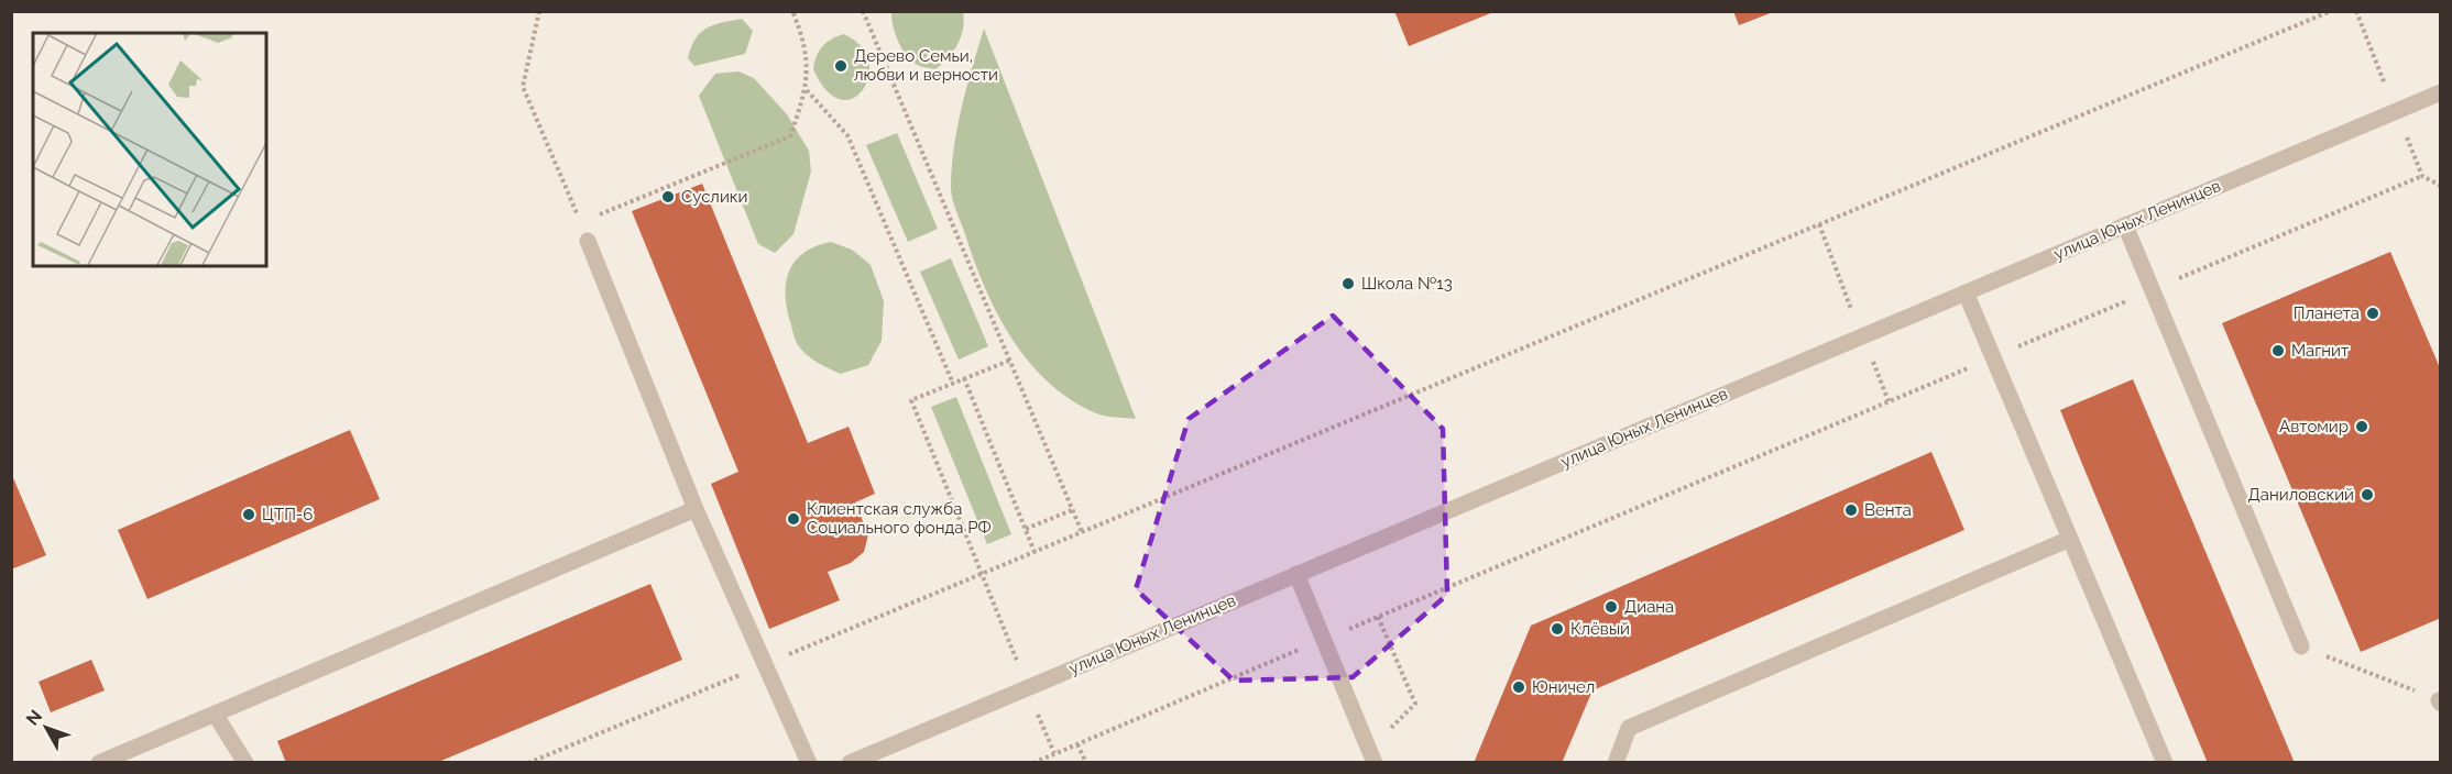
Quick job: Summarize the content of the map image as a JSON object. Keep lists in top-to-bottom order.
{
  "streets": {
    "street": ["улица Юных Ленинцев"]
  },
  "places": [
    "Дерево Семьи, любви и верности",
    "Суслики",
    "Школа №13",
    "Планета",
    "Магнит",
    "Автомир",
    "Даниловский",
    "Вента",
    "ЦТП-6",
    "Клиентская служба Социального фонда РФ",
    "Диана",
    "Клёвый",
    "Юничел"
  ],
  "north": "top left"
}
